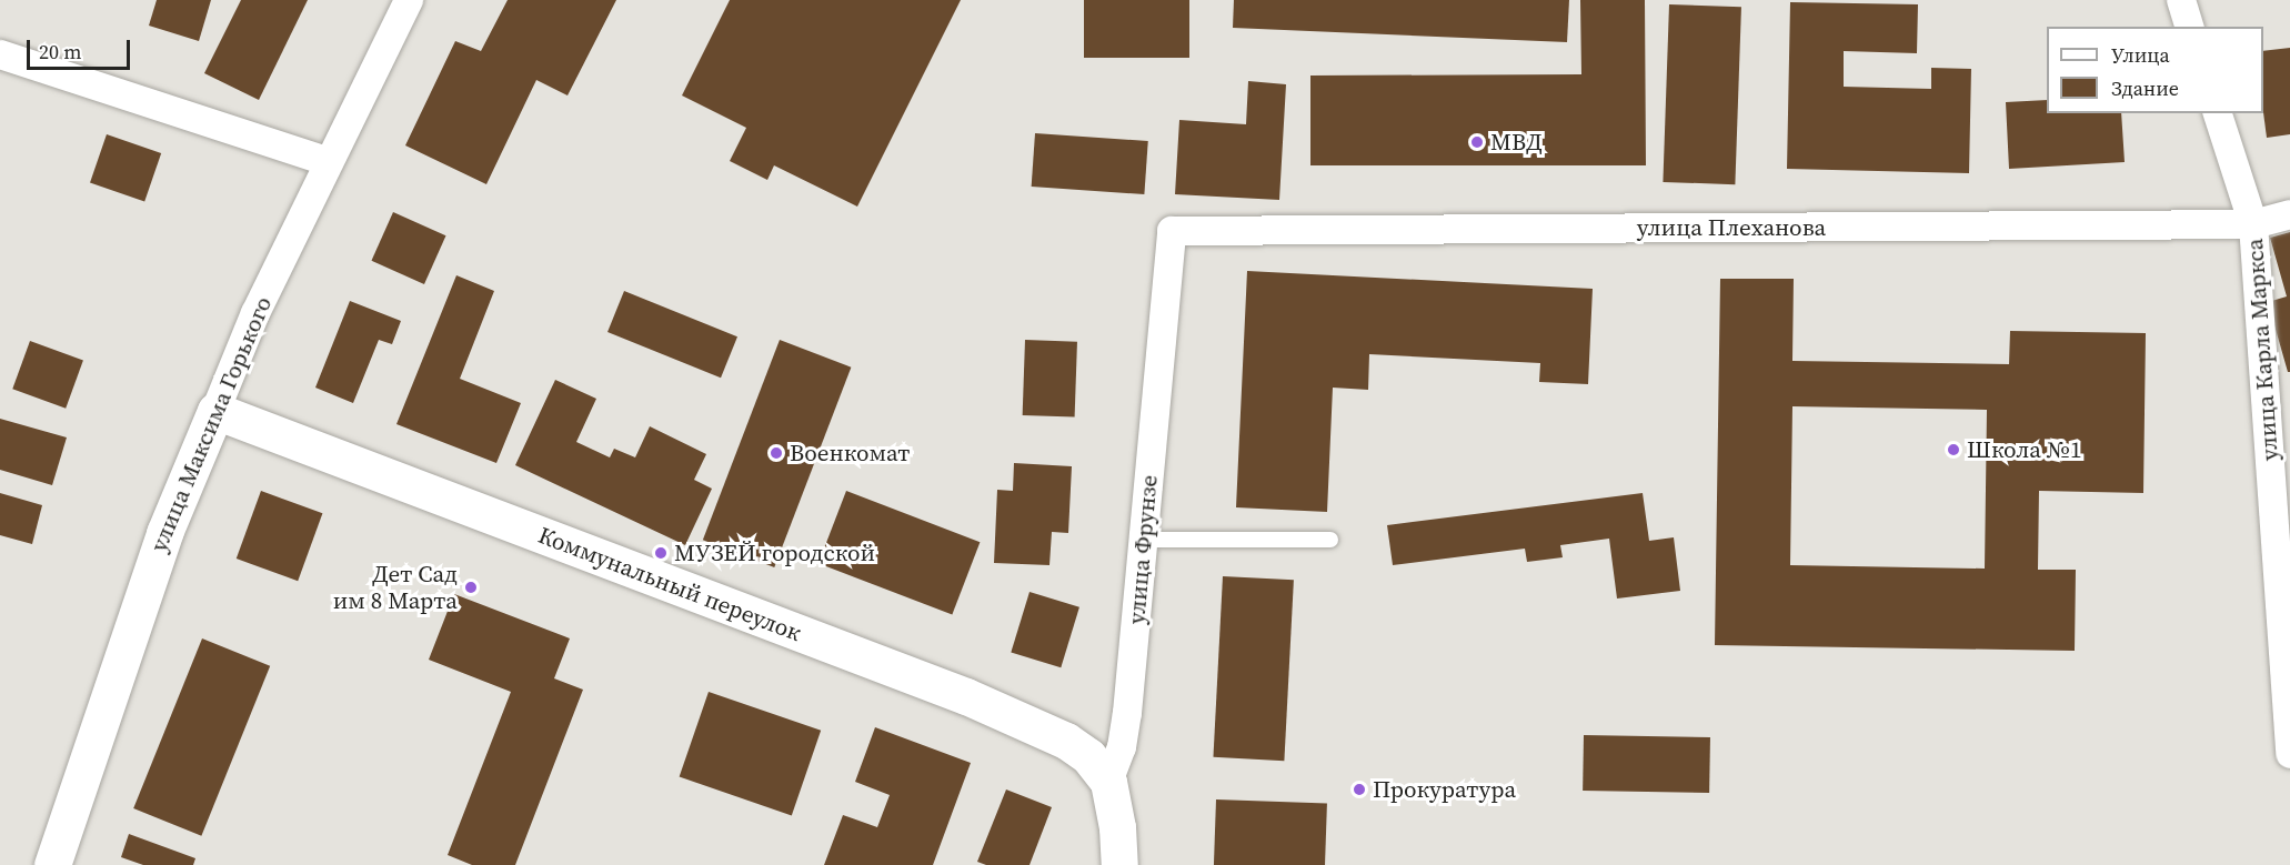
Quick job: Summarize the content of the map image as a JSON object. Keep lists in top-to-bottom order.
{
  "streets": {
    "street": [
      "улица Плеханова",
      "улица Карла Маркса",
      "улица Максима Горького",
      "улица Фрунзе",
      "Коммунальный переулок"
    ]
  },
  "crossings": [
    ["улица Плеханова", "улица Карла Маркса"],
    ["улица Плеханова", "улица Фрунзе"],
    ["улица Максима Горького", "Коммунальный переулок"],
    ["улица Фрунзе", "Коммунальный переулок"]
  ],
  "places": [
    "МВД",
    "Школа №1",
    "Военкомат",
    "МУЗЕЙ городской",
    "Дет Сад им 8 Марта",
    "Прокуратура"
  ],
  "legend": ["Улица", "Здание"],
  "scale_bar": "20 m"
}
